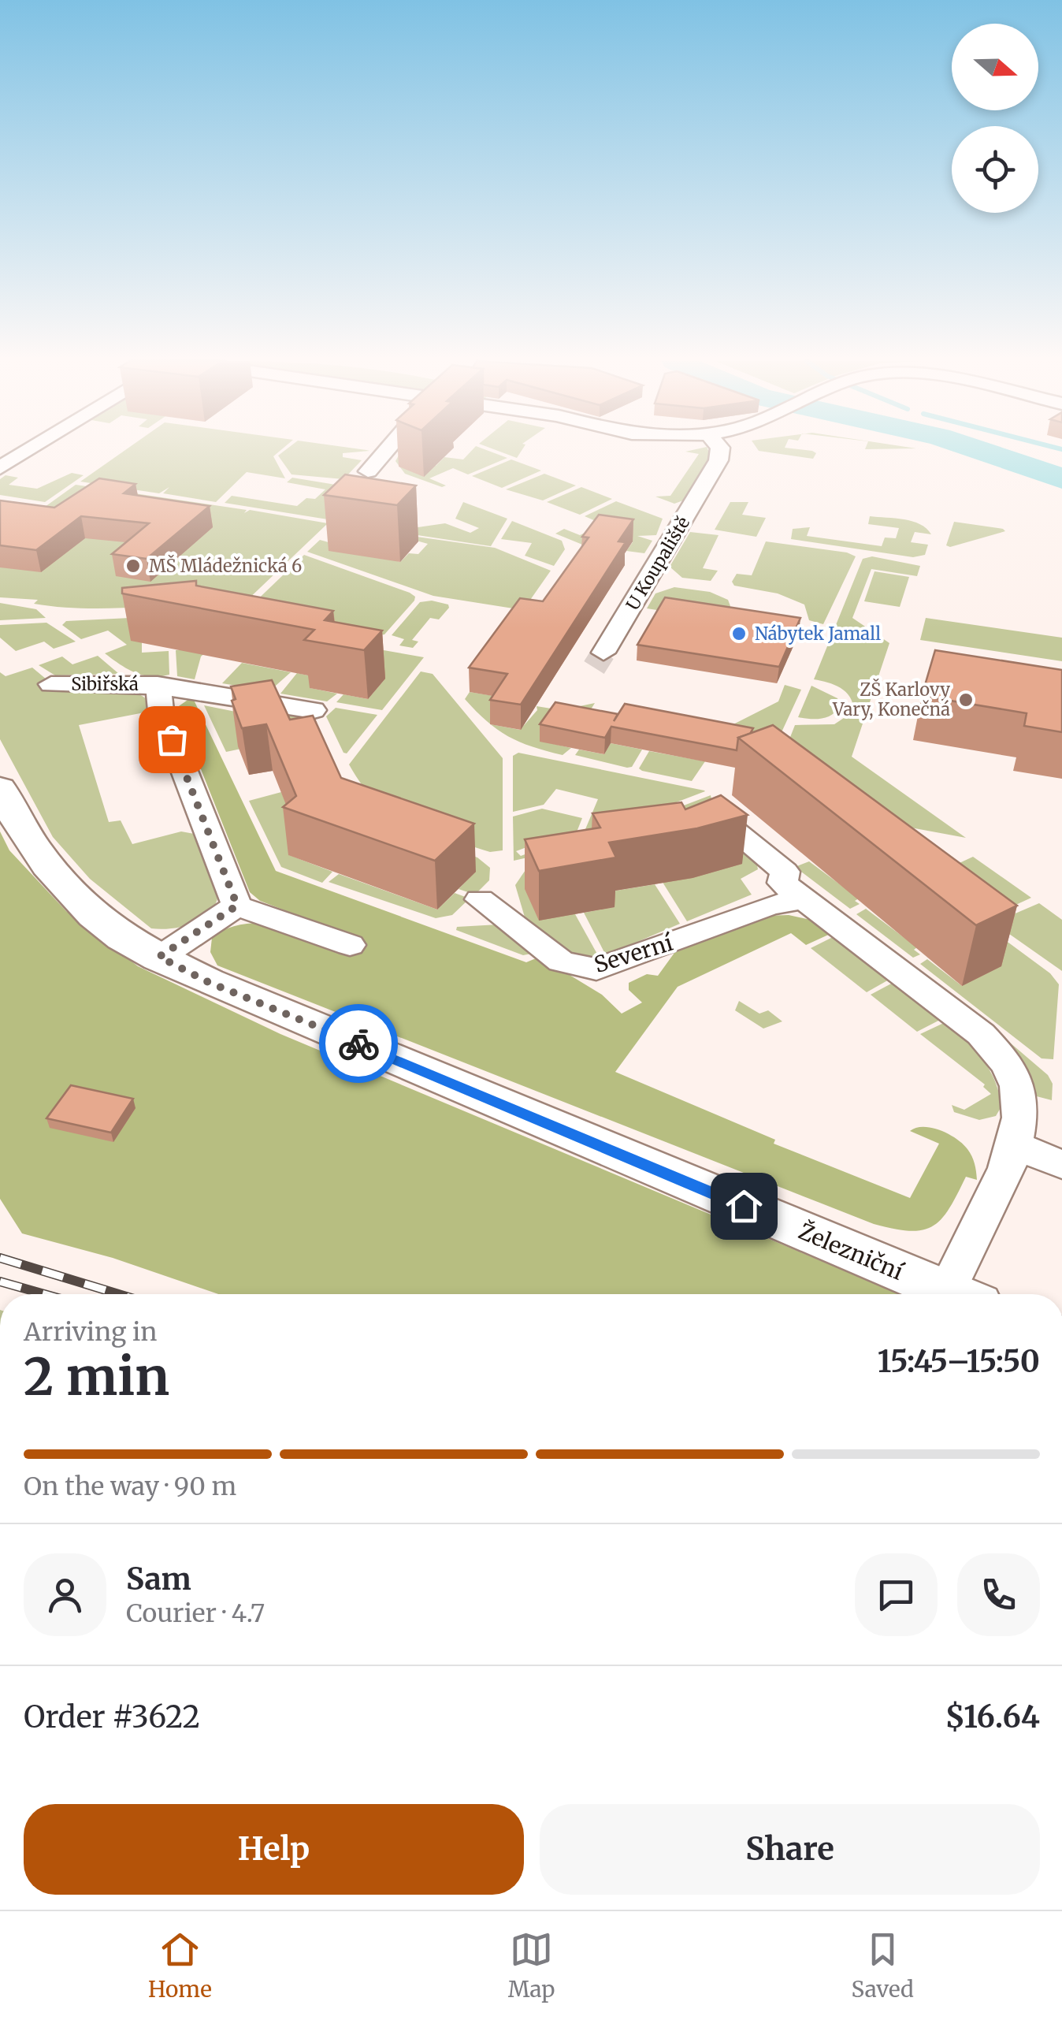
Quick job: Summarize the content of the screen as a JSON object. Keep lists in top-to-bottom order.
{
  "streets": {
    "street": [
      "U Koupaliště",
      "Sibiřská",
      "Severní",
      "Železniční"
    ]
  },
  "places": ["MŠ Mládežnická 6", "Nábytek Jamall", "ZŠ Karlovy Vary, Konečná"],
  "north": "right",
  "page": {
    "heading": ["2 min", "Arriving in", "15:45–15:50"],
    "panel": [
      "Sam",
      "Courier · 4.7",
      "Order #3622",
      "$16.64"
    ],
    "bar": "On the way · 90 m",
    "buttons": ["Help", "Share"],
    "tabs": ["Home", "Map", "Saved"]
  }
}
